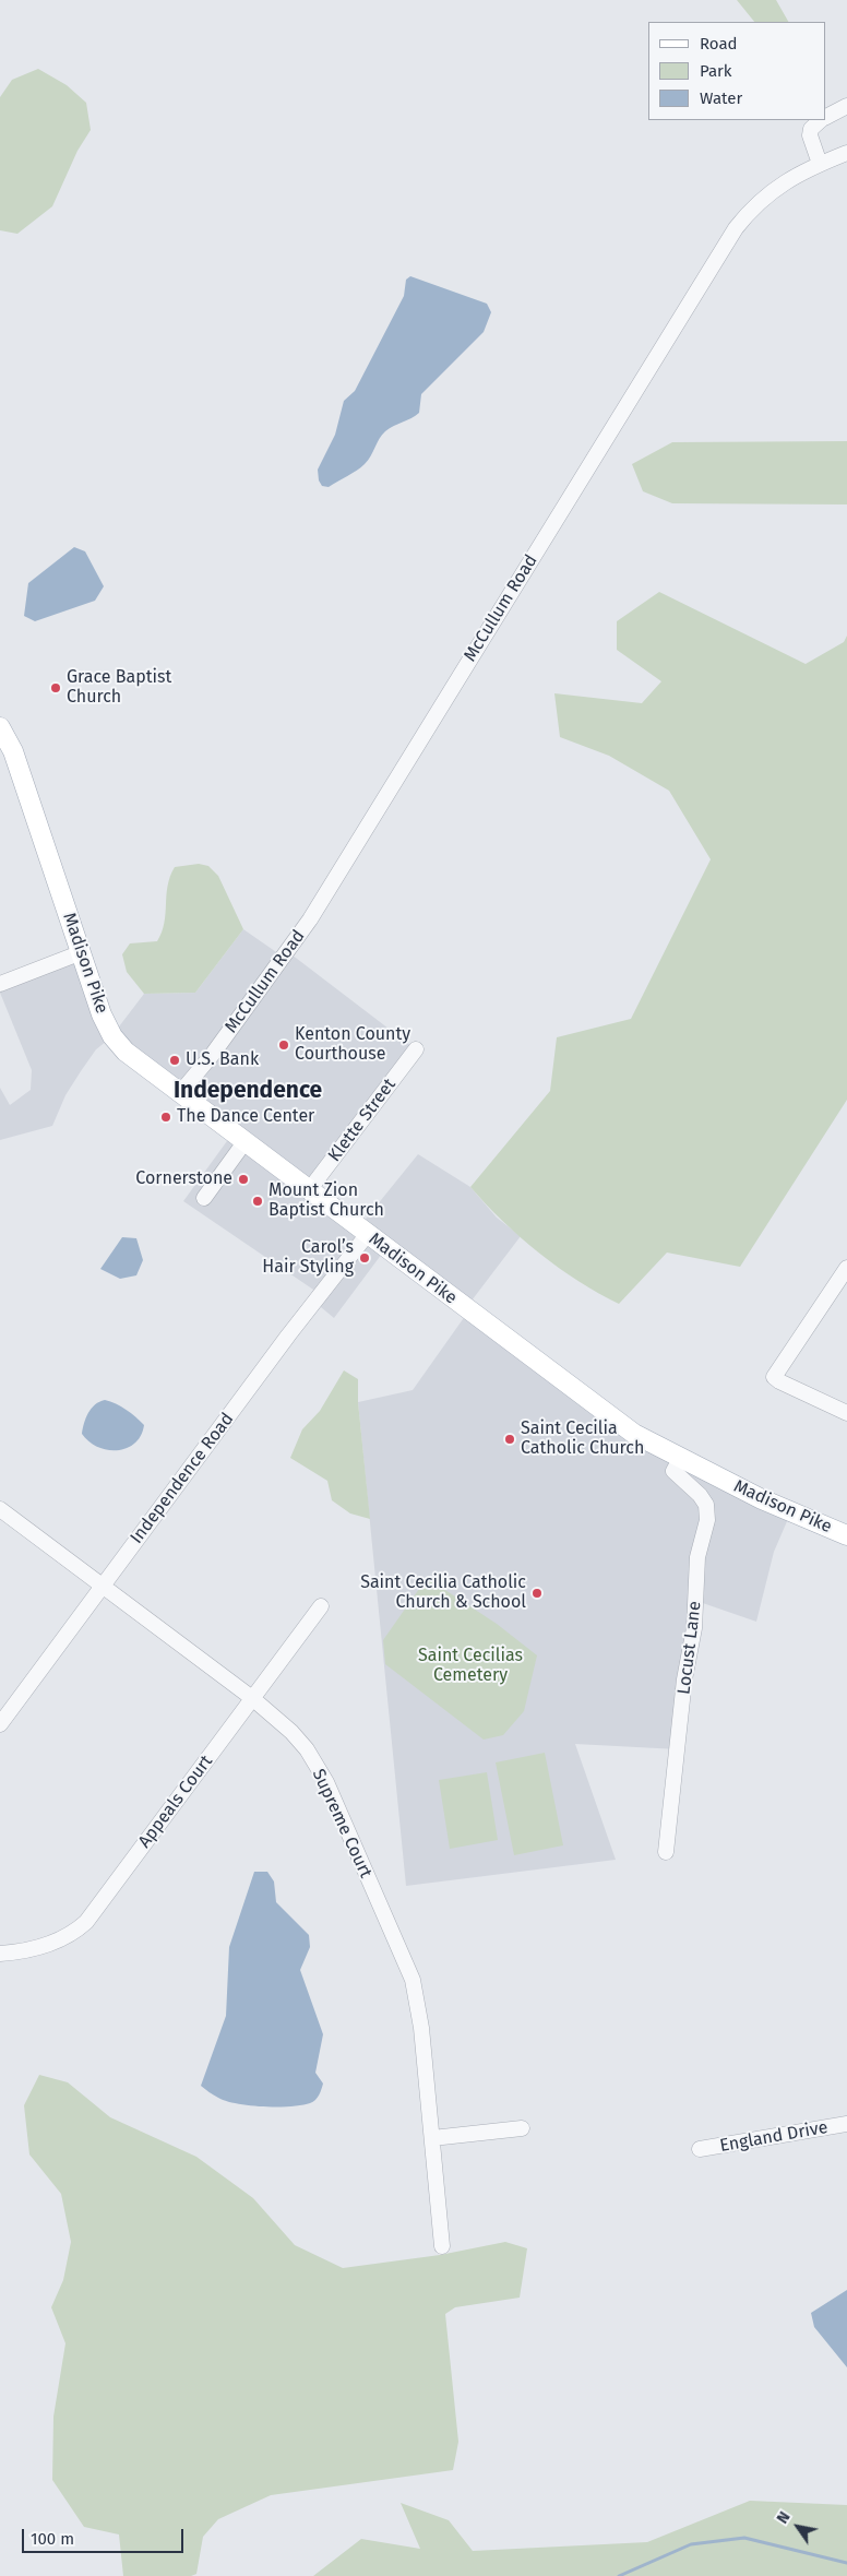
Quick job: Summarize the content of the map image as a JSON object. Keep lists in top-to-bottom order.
{
  "streets": {
    "main road": ["Madison Pike"],
    "street": [
      "McCullum Road",
      "Klette Street",
      "Independence Road",
      "Locust Lane",
      "Appeals Court",
      "Supreme Court",
      "England Drive"
    ]
  },
  "crossings": [
    ["McCullum Road", "Madison Pike"],
    ["Madison Pike", "Klette Street"],
    ["Madison Pike", "Independence Road"],
    ["Madison Pike", "Locust Lane"],
    ["Independence Road", "Supreme Court"],
    ["Appeals Court", "Supreme Court"]
  ],
  "districts": ["Independence"],
  "parks": ["Saint Cecilias Cemetery"],
  "places": [
    "Grace Baptist Church",
    "Kenton County Courthouse",
    "U.S. Bank",
    "The Dance Center",
    "Cornerstone",
    "Mount Zion Baptist Church",
    "Carol’s Hair Styling",
    "Saint Cecilia Catholic Church",
    "Saint Cecilia Catholic Church & School"
  ],
  "legend": ["Road", "Park", "Water"],
  "scale_bar": "100 m",
  "north": "top left"
}
